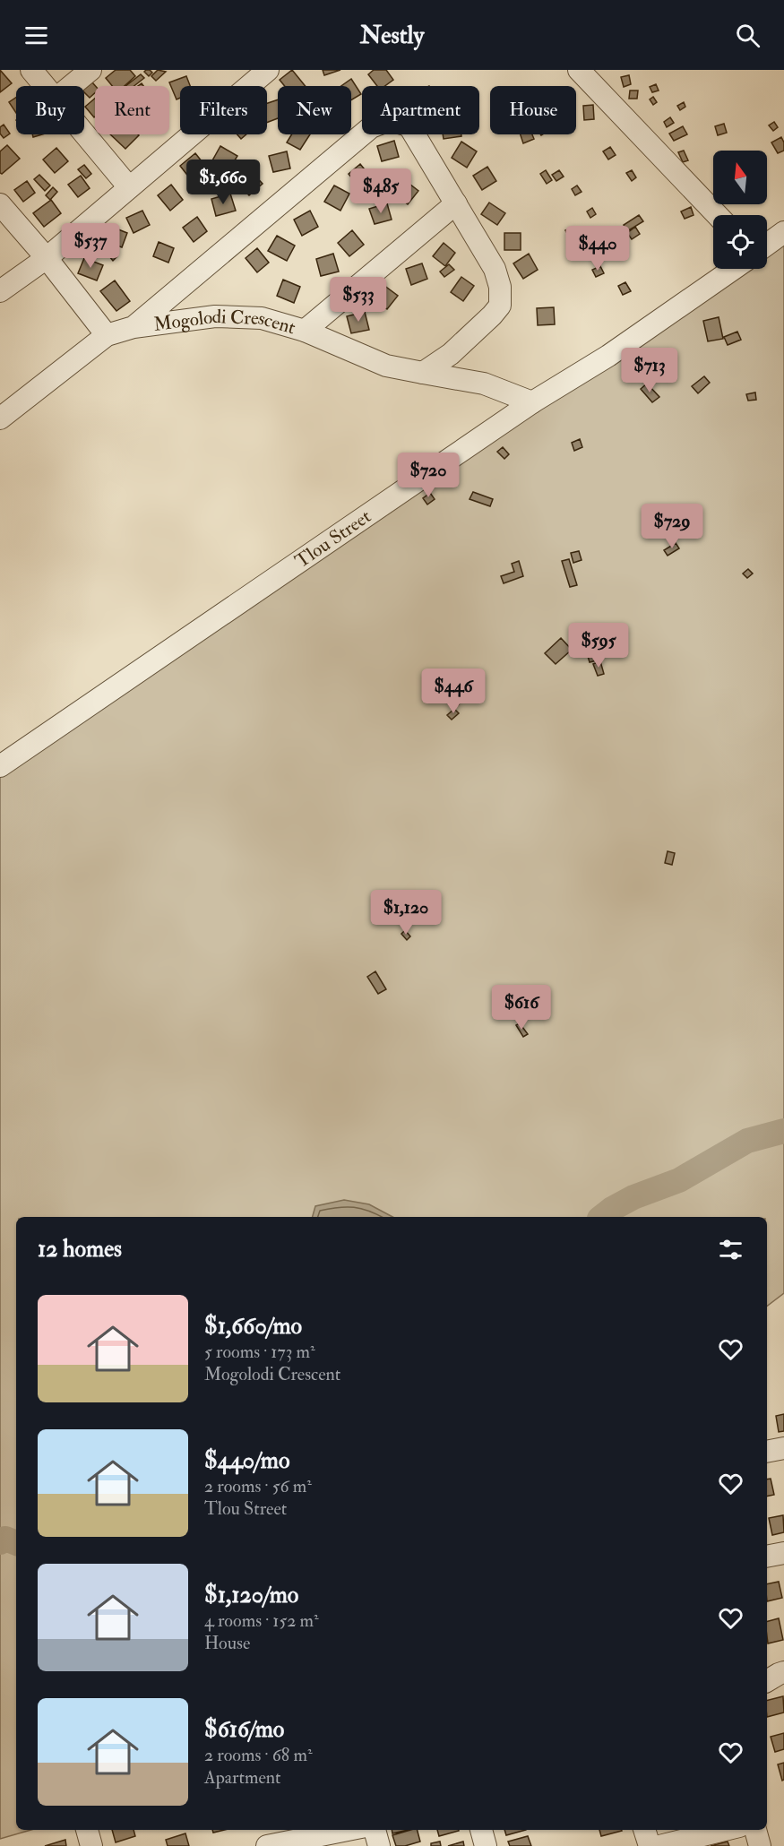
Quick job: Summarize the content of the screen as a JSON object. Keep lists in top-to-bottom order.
{
  "streets": {
    "street": ["Mogolodi Crescent", "Tlou Street"]
  },
  "north": "top",
  "page": {
    "header": "Nestly",
    "chip": [
      "Buy",
      "Rent",
      "Filters",
      "New",
      "Apartment",
      "House"
    ],
    "price": [
      "$1,660",
      "$485",
      "$537",
      "$440",
      "$533",
      "$713",
      "$720",
      "$729",
      "$595",
      "$446",
      "$1,120",
      "$616"
    ],
    "heading": "12 homes",
    "list": [
      {
        "name": "$1,660/mo",
        "note": "5 rooms · 173 m² · Mogolodi Crescent"
      },
      {
        "name": "$440/mo",
        "note": "2 rooms · 56 m² · Tlou Street"
      },
      {
        "name": "$1,120/mo",
        "note": "4 rooms · 152 m² · House"
      },
      {
        "name": "$616/mo",
        "note": "2 rooms · 68 m² · Apartment"
      }
    ]
  }
}
